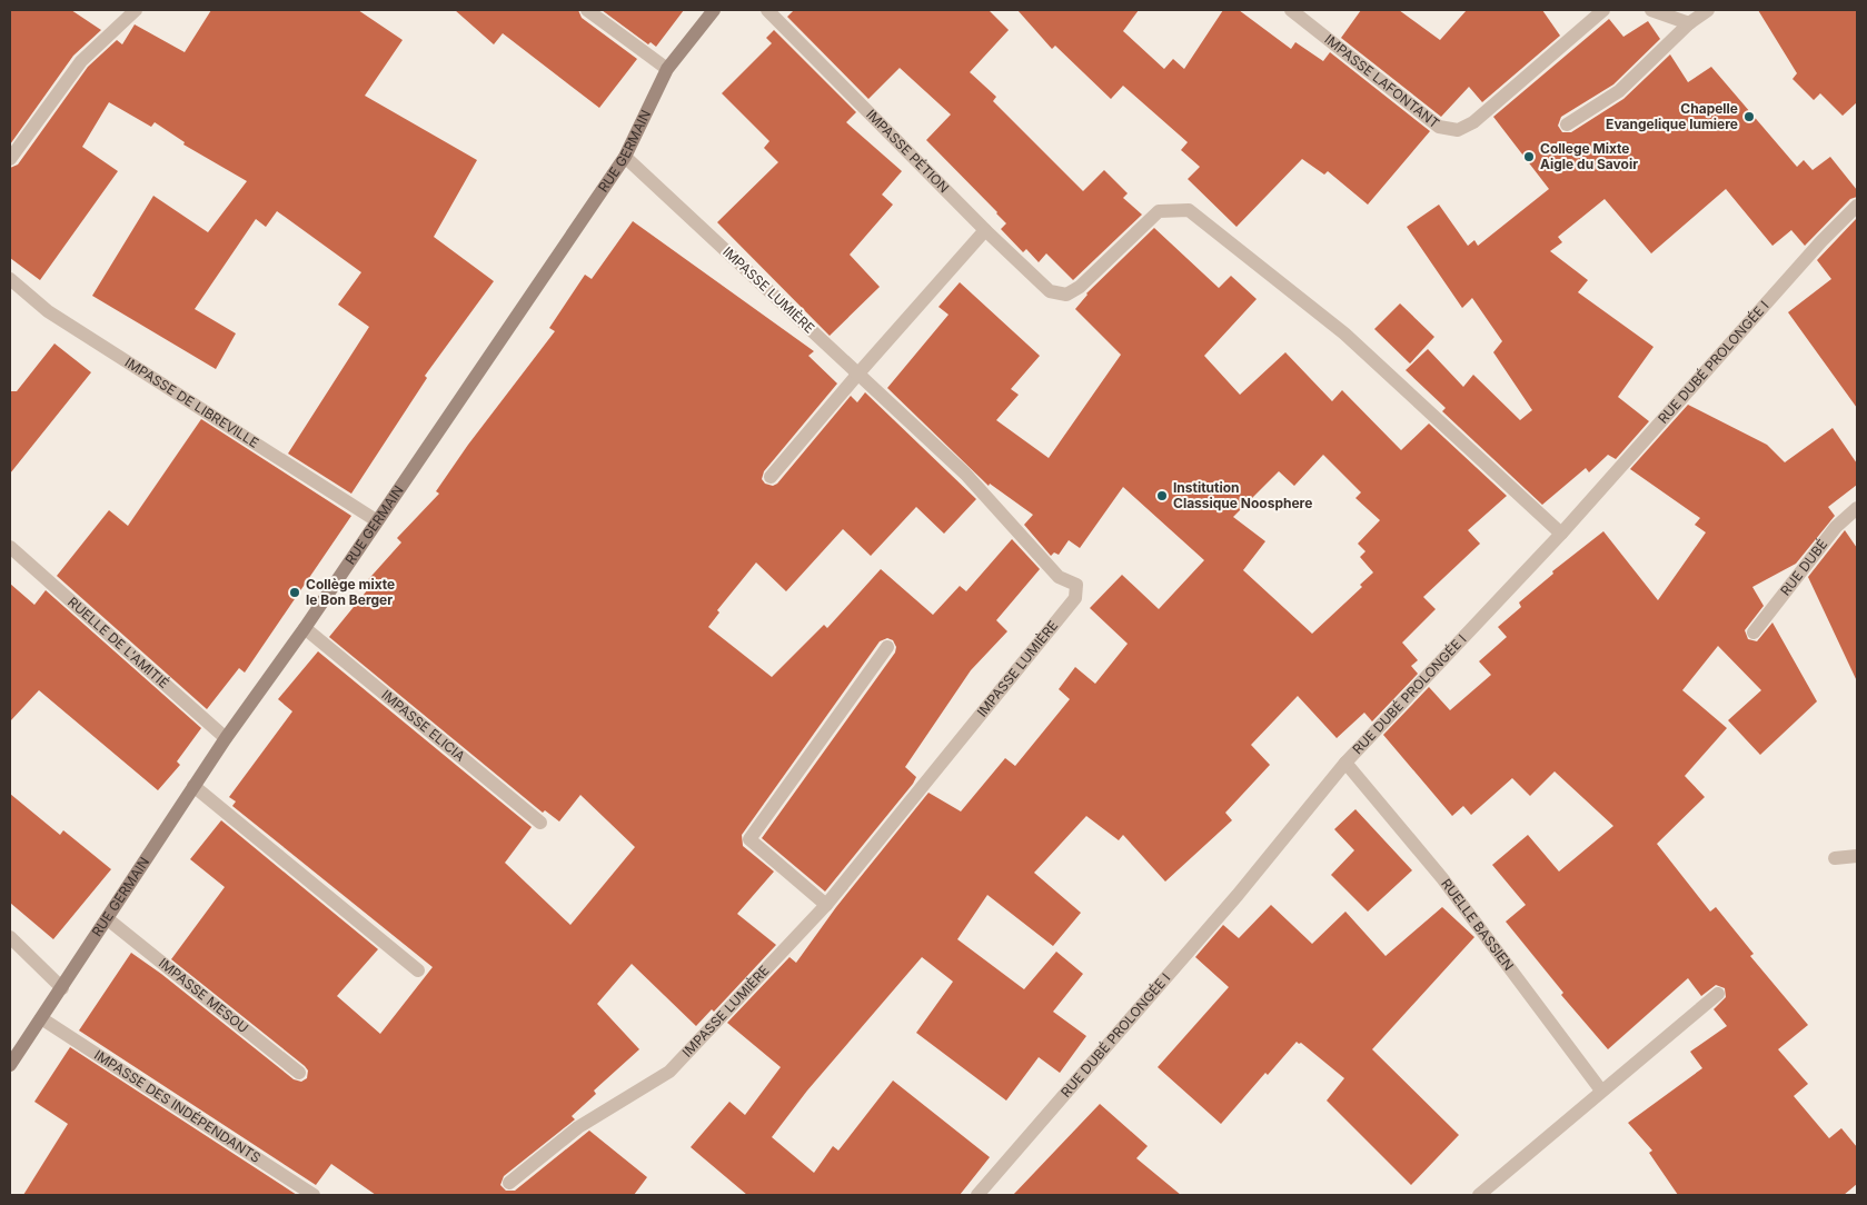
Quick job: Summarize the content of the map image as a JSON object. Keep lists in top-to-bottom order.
{
  "streets": {
    "street": [
      "IMPASSE LAFONTANT",
      "RUE GERMAIN",
      "IMPASSE PÉTION",
      "IMPASSE LUMIÈRE",
      "RUE DUBÉ PROLONGÉE I",
      "IMPASSE DE LIBREVILLE",
      "RUE DUBÉ",
      "RUELLE DE L'AMITIÉ",
      "IMPASSE ELICIA",
      "RUELLE BASSIEN",
      "IMPASSE MESOU",
      "IMPASSE DES INDÉPENDANTS"
    ]
  },
  "crossings": [
    ["RUE GERMAIN", "IMPASSE LUMIÈRE"],
    ["RUE GERMAIN", "IMPASSE DE LIBREVILLE"],
    ["RUE GERMAIN", "RUELLE DE L'AMITIÉ"],
    ["RUE GERMAIN", "IMPASSE ELICIA"],
    ["RUE GERMAIN", "IMPASSE MESOU"],
    ["RUE GERMAIN", "IMPASSE DES INDÉPENDANTS"],
    ["IMPASSE PÉTION", "RUE DUBÉ PROLONGÉE I"],
    ["RUE DUBÉ PROLONGÉE I", "RUELLE BASSIEN"]
  ],
  "places": [
    "Chapelle Evangelique lumiere",
    "College Mixte Aigle du Savoir",
    "Institution Classique Noosphere",
    "Collège mixte le Bon Berger"
  ]
}
